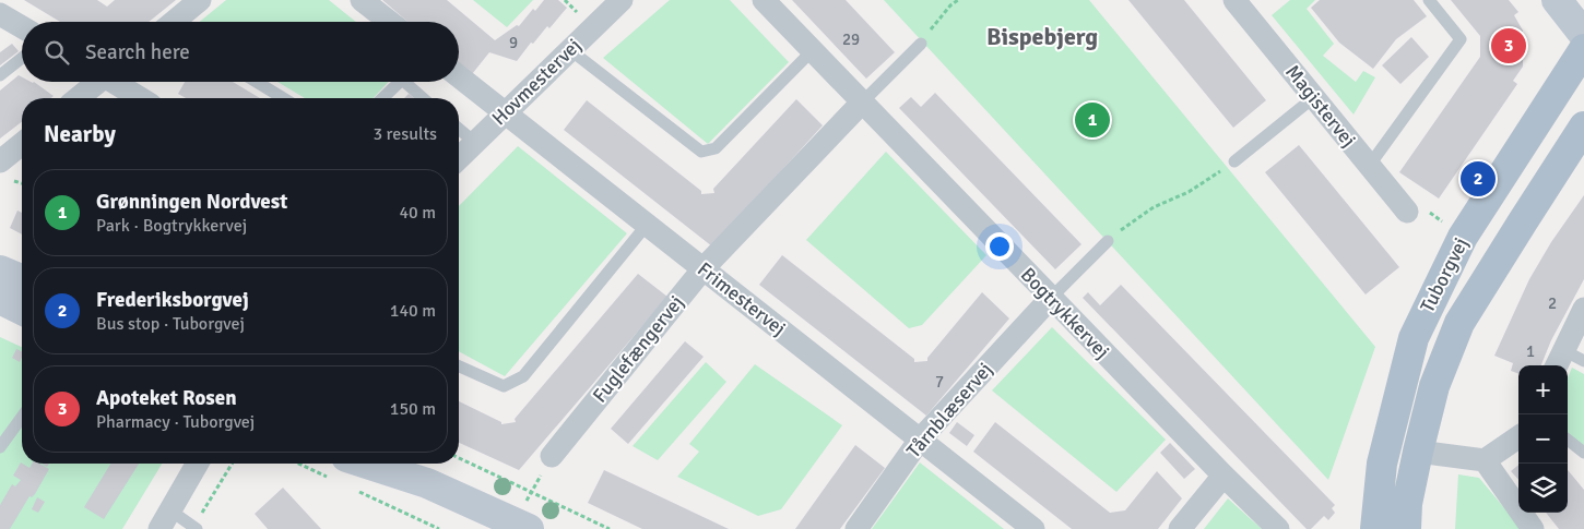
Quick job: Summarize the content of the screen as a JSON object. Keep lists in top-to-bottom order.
{
  "streets": {
    "main road": ["Tuborgvej"],
    "street": [
      "Hovmestervej",
      "Magistervej",
      "Frimestervej",
      "Bogtrykkervej",
      "Fuglefængervej",
      "Tårnblæservej"
    ]
  },
  "crossings": [
    ["Hovmestervej", "Frimestervej"],
    ["Frimestervej", "Fuglefængervej"],
    ["Frimestervej", "Tårnblæservej"],
    ["Bogtrykkervej", "Fuglefængervej"],
    ["Bogtrykkervej", "Tårnblæservej"]
  ],
  "districts": ["Bispebjerg"],
  "house_numbers": [
    "29",
    "9",
    "2",
    "1",
    "7"
  ],
  "page": {
    "search": "Search here",
    "pins": ["3", "1", "2"],
    "heading": ["Nearby", "3 results"],
    "list": [
      {
        "mark": "1",
        "name": "Grønningen Nordvest",
        "note": "Park · Bogtrykkervej",
        "value": "40 m"
      },
      {
        "mark": "2",
        "name": "Frederiksborgvej",
        "note": "Bus stop · Tuborgvej",
        "value": "140 m"
      },
      {
        "mark": "3",
        "name": "Apoteket Rosen",
        "note": "Pharmacy · Tuborgvej",
        "value": "150 m"
      }
    ],
    "map_buttons": ["+", "−"]
  }
}
